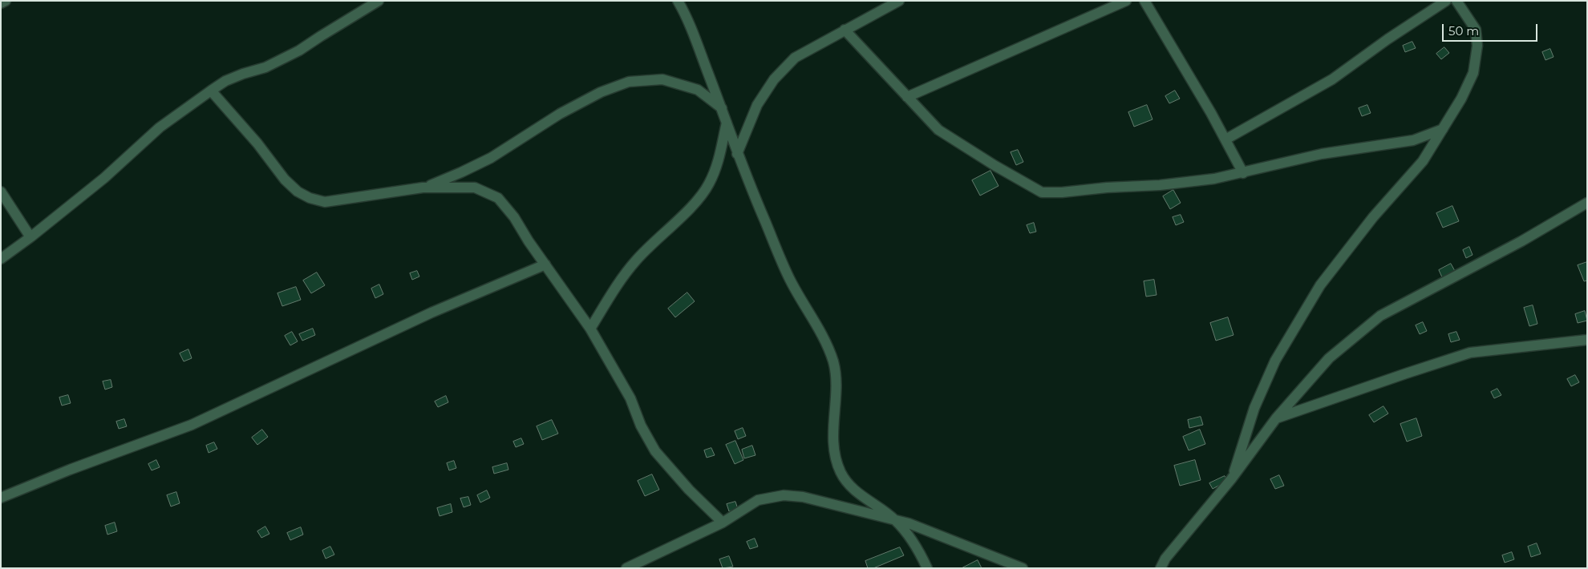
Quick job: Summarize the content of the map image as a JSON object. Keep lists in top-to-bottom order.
{
  "scale_bar": "50 m"
}
